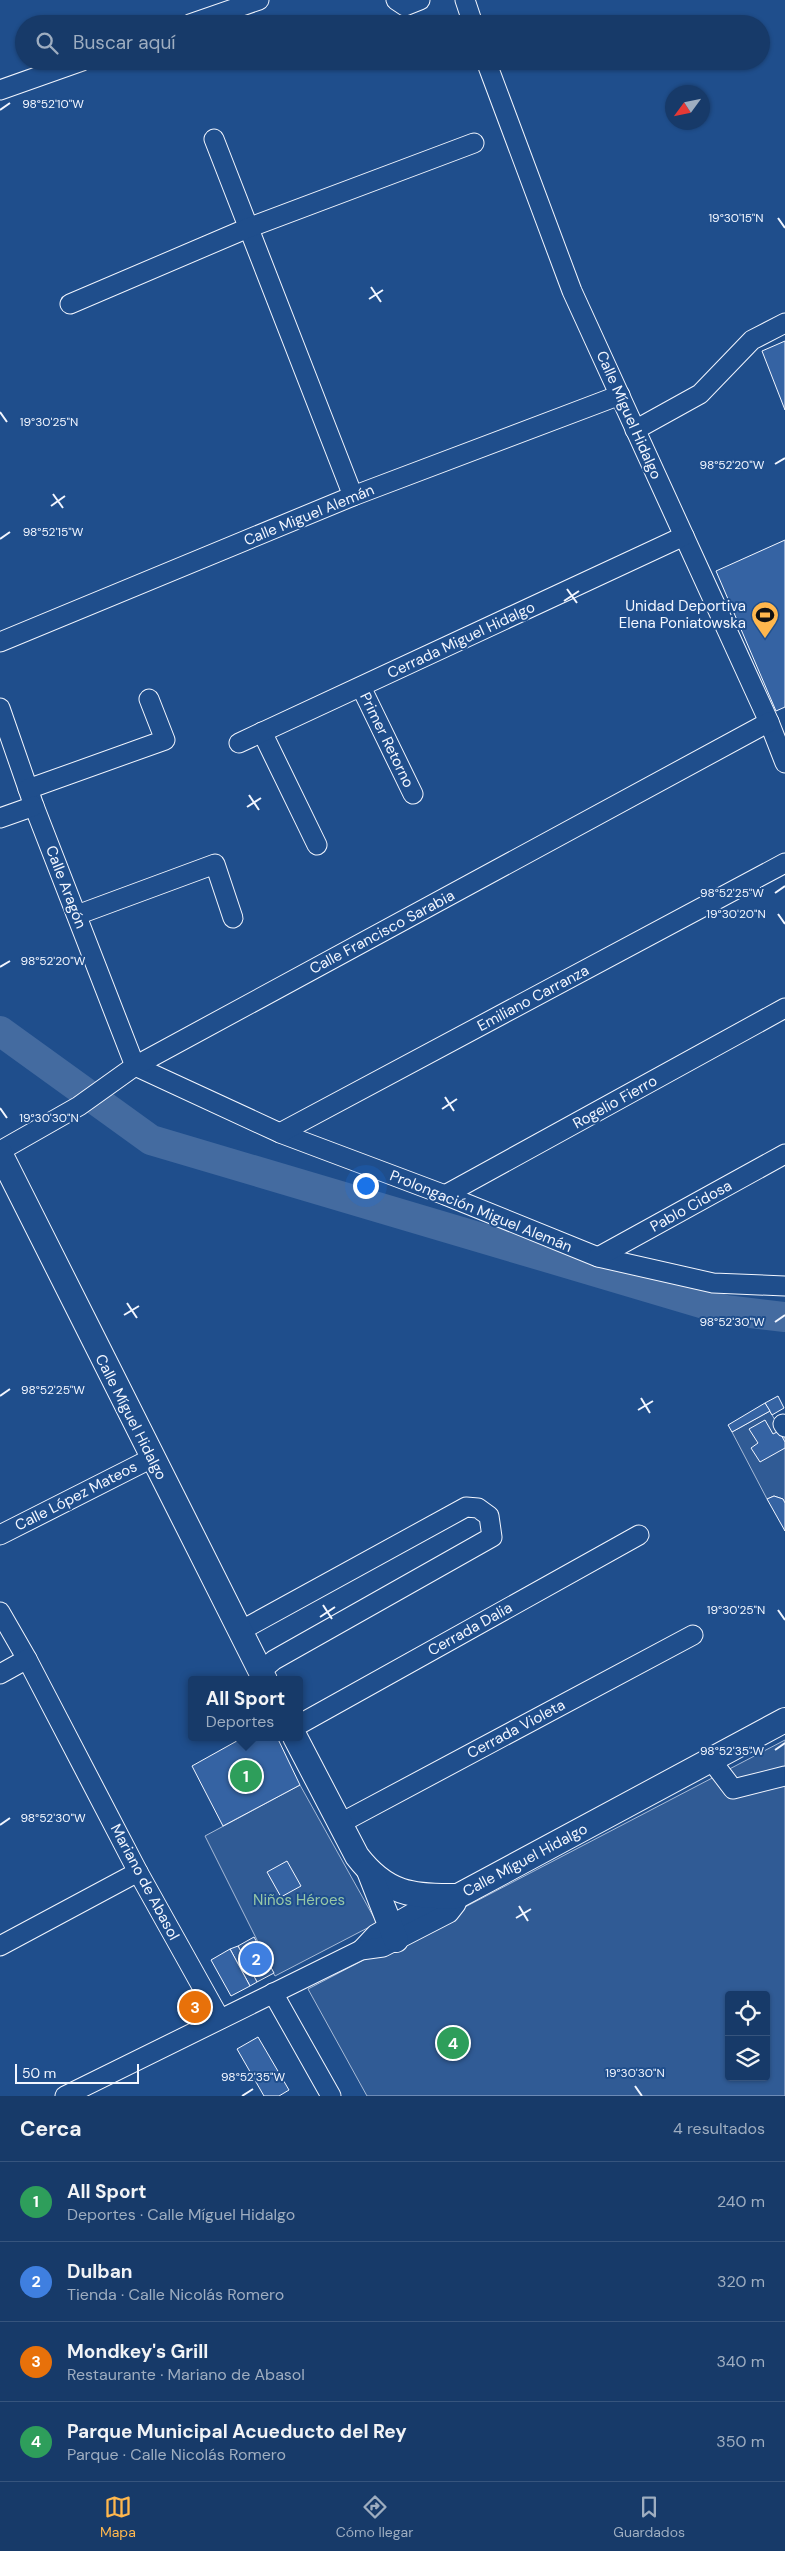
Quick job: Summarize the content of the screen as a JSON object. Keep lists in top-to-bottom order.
{
  "streets": {
    "main road": ["Calle Míguel Hidalgo"],
    "street": [
      "Calle Miguel Alemán",
      "Cerrada Miguel Hidalgo",
      "Primer Retorno",
      "Calle Aragón",
      "Calle Francisco Sarabia",
      "Emiliano Carranza",
      "Rogelio Fierro",
      "Pablo Cidosa",
      "Prolongación Miguel Alemán",
      "Calle López Mateos",
      "Cerrada Dalia",
      "Cerrada Violeta",
      "Mariano de Abasol"
    ]
  },
  "crossings": [
    ["Calle Míguel Hidalgo", "Calle Miguel Alemán"],
    ["Calle Míguel Hidalgo", "Cerrada Miguel Hidalgo"],
    ["Calle Míguel Hidalgo", "Calle Francisco Sarabia"],
    ["Calle Míguel Hidalgo", "Calle López Mateos"],
    ["Calle Míguel Hidalgo", "Cerrada Violeta"],
    ["Cerrada Miguel Hidalgo", "Primer Retorno"],
    ["Calle Aragón", "Calle Francisco Sarabia"],
    ["Calle Aragón", "Prolongación Miguel Alemán"],
    ["Calle Francisco Sarabia", "Prolongación Miguel Alemán"],
    ["Emiliano Carranza", "Prolongación Miguel Alemán"],
    ["Rogelio Fierro", "Prolongación Miguel Alemán"],
    ["Pablo Cidosa", "Prolongación Miguel Alemán"]
  ],
  "parks": ["Niños Héroes"],
  "places": {
    "sports": ["Unidad Deportiva Elena Poniatowska"]
  },
  "scale_bar": "50 m",
  "north": "bottom left",
  "page": {
    "search": "Buscar aquí",
    "popup": ["All Sport", "Deportes"],
    "pins": [
      "1",
      "2",
      "3",
      "4"
    ],
    "scale": "50 m",
    "heading": ["Cerca", "4 resultados"],
    "list": [
      {
        "mark": "1",
        "name": "All Sport",
        "note": "Deportes · Calle Míguel Hidalgo",
        "value": "240 m"
      },
      {
        "mark": "2",
        "name": "Dulban",
        "note": "Tienda · Calle Nicolás Romero",
        "value": "320 m"
      },
      {
        "mark": "3",
        "name": "Mondkey's Grill",
        "note": "Restaurante · Mariano de Abasol",
        "value": "340 m"
      },
      {
        "mark": "4",
        "name": "Parque Municipal Acueducto del Rey",
        "note": "Parque · Calle Nicolás Romero",
        "value": "350 m"
      }
    ],
    "nav": ["Mapa", "Cómo llegar", "Guardados"]
  },
  "coordinates": [
    "98°52'10\"W",
    "19°30'15\"N",
    "19°30'25\"N",
    "98°52'20\"W",
    "98°52'15\"W",
    "98°52'25\"W",
    "19°30'20\"N",
    "19°30'30\"N",
    "98°52'30\"W",
    "98°52'35\"W"
  ]
}
